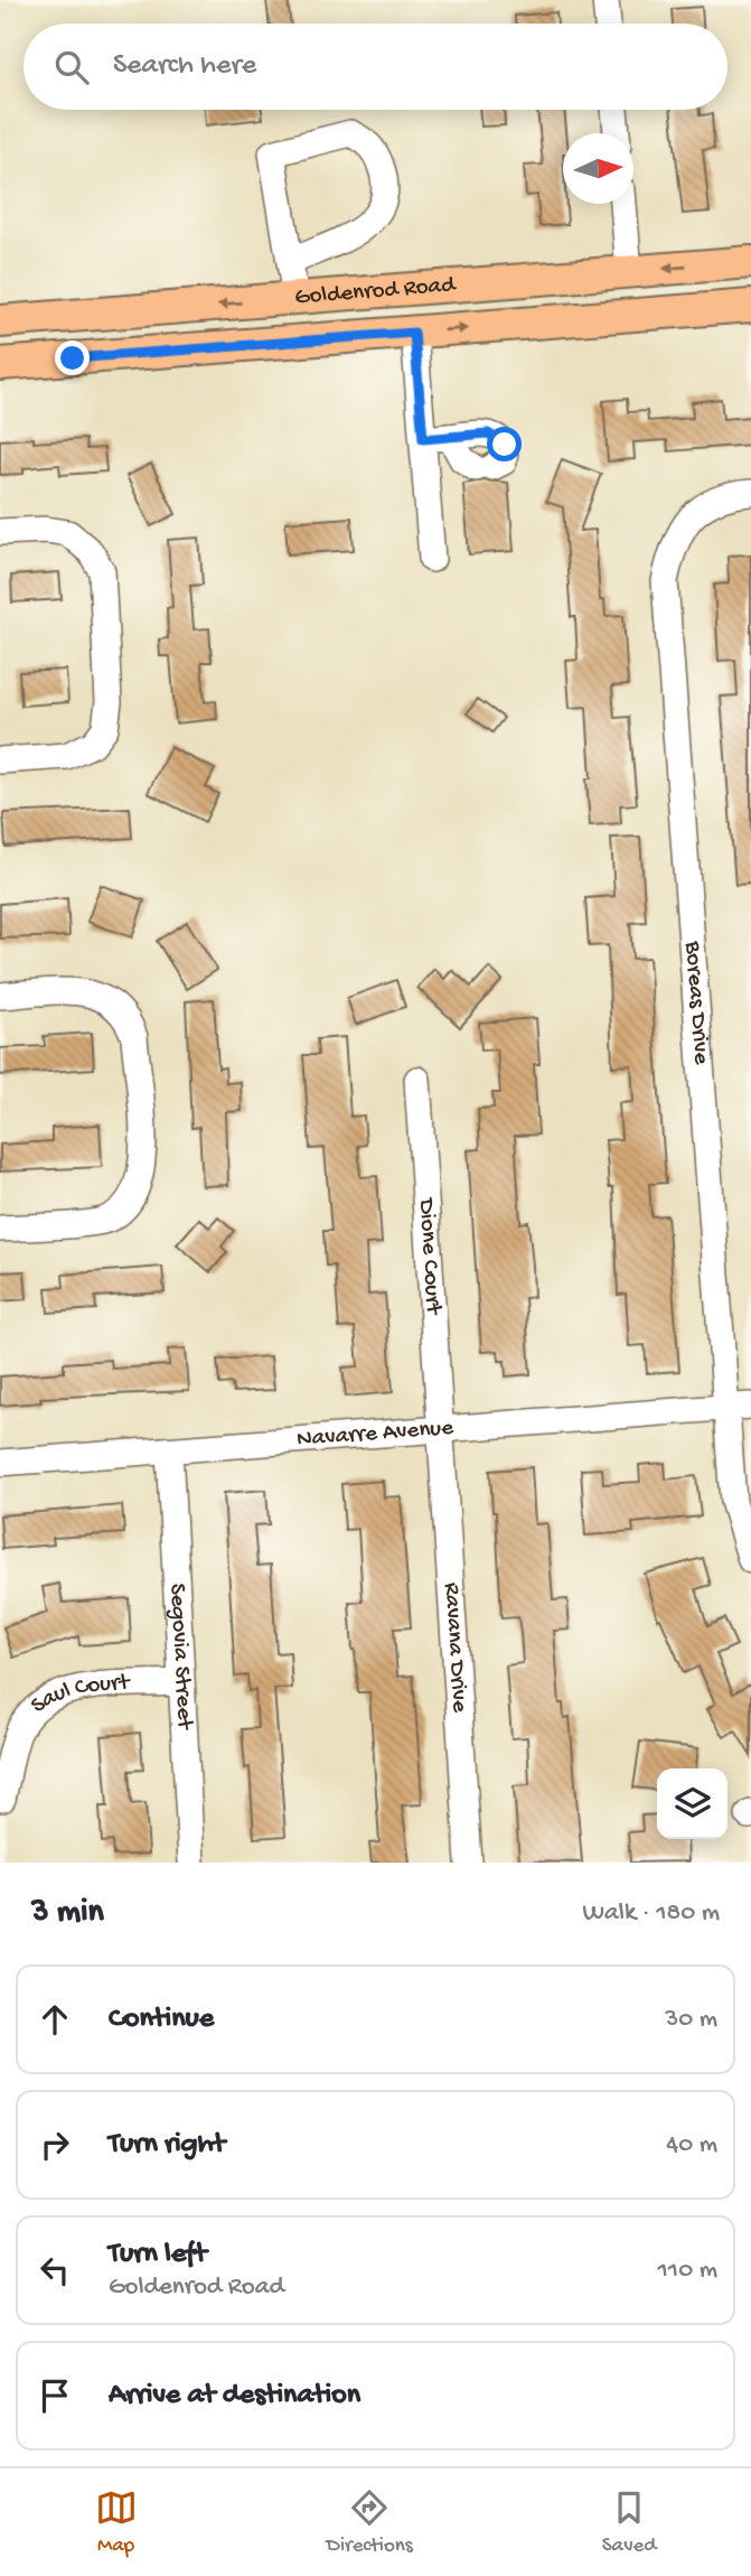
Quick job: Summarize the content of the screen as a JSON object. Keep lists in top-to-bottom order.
{
  "streets": {
    "main road": ["Goldenrod Road"],
    "street": [
      "Boreas Drive",
      "Dione Court",
      "Navarre Avenue",
      "Ravana Drive",
      "Segovia Street",
      "Saul Court"
    ]
  },
  "crossings": [
    ["Boreas Drive", "Navarre Avenue"],
    ["Dione Court", "Navarre Avenue"],
    ["Dione Court", "Ravana Drive"],
    ["Navarre Avenue", "Ravana Drive"],
    ["Navarre Avenue", "Segovia Street"],
    ["Segovia Street", "Saul Court"]
  ],
  "north": "right",
  "page": {
    "search": "Search here",
    "heading": ["3 min", "Walk · 180 m"],
    "list": [
      ["Continue", "30 m"],
      ["Turn right", "40 m"],
      ["Turn left", "Goldenrod Road", "110 m"],
      "Arrive at destination"
    ],
    "nav": ["Map", "Directions", "Saved"]
  }
}
